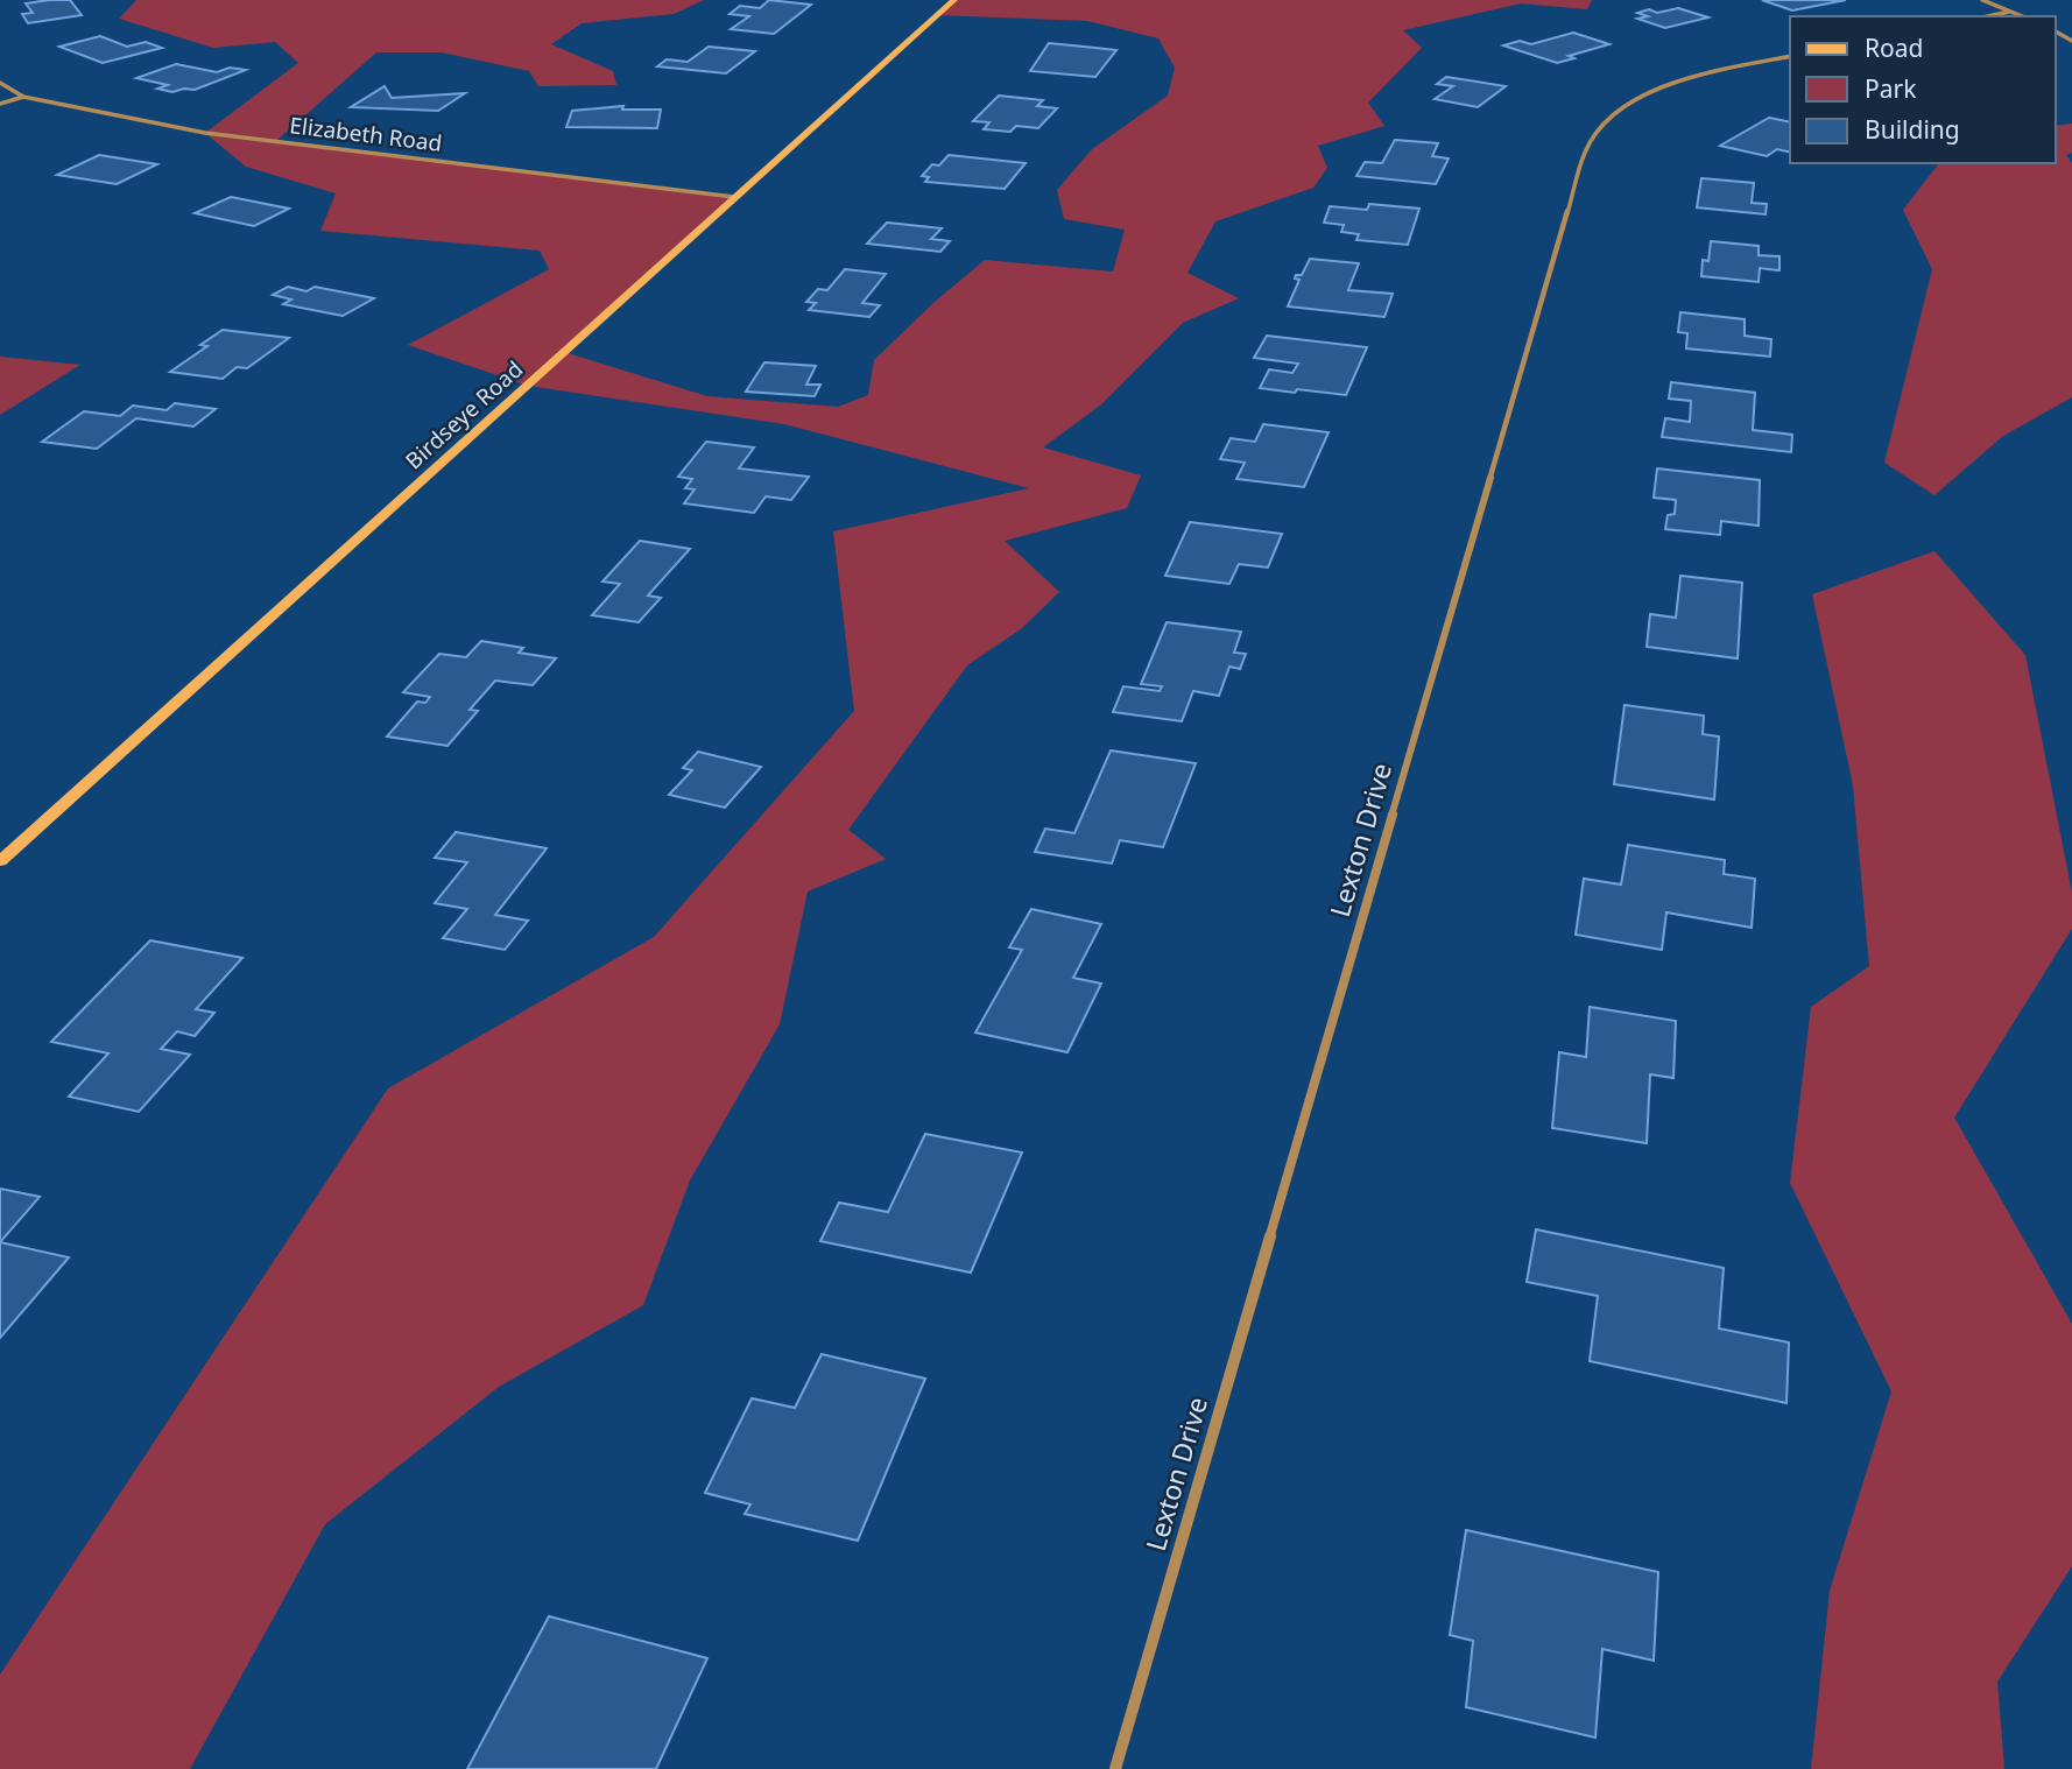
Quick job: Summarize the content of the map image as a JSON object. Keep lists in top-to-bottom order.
{
  "streets": {
    "main road": ["Birdseye Road"],
    "street": ["Elizabeth Road", "Lexton Drive"]
  },
  "crossings": [
    ["Elizabeth Road", "Birdseye Road"]
  ],
  "legend": ["Road", "Park", "Building"]
}
